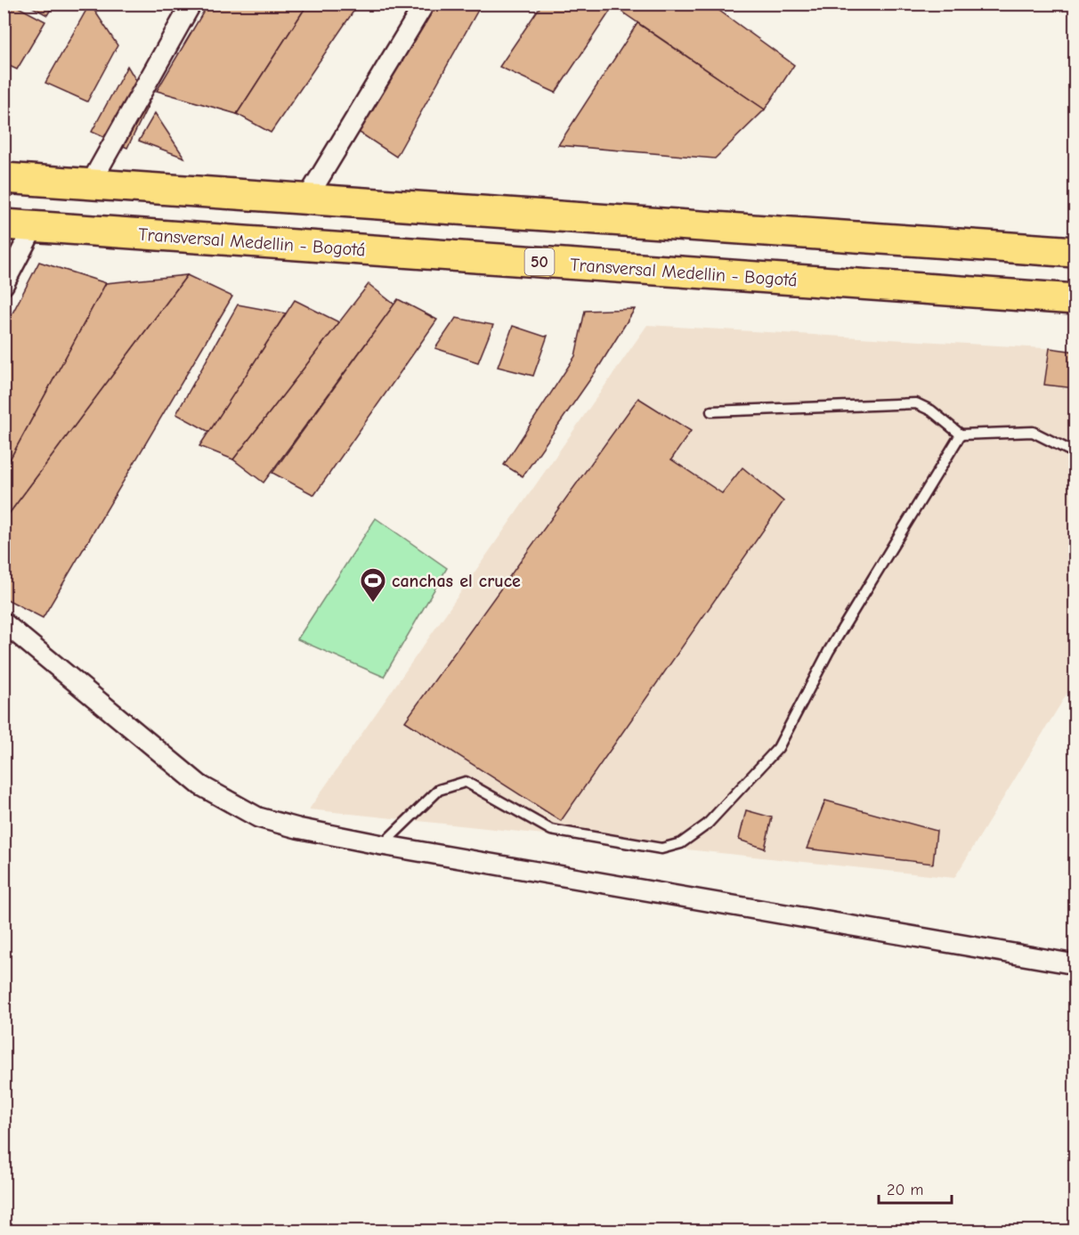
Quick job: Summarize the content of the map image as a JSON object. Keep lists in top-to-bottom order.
{
  "streets": {
    "highway": ["Transversal Medellin - Bogotá", "50"]
  },
  "places": {
    "sports": ["canchas el cruce"]
  },
  "scale_bar": "20 m"
}
